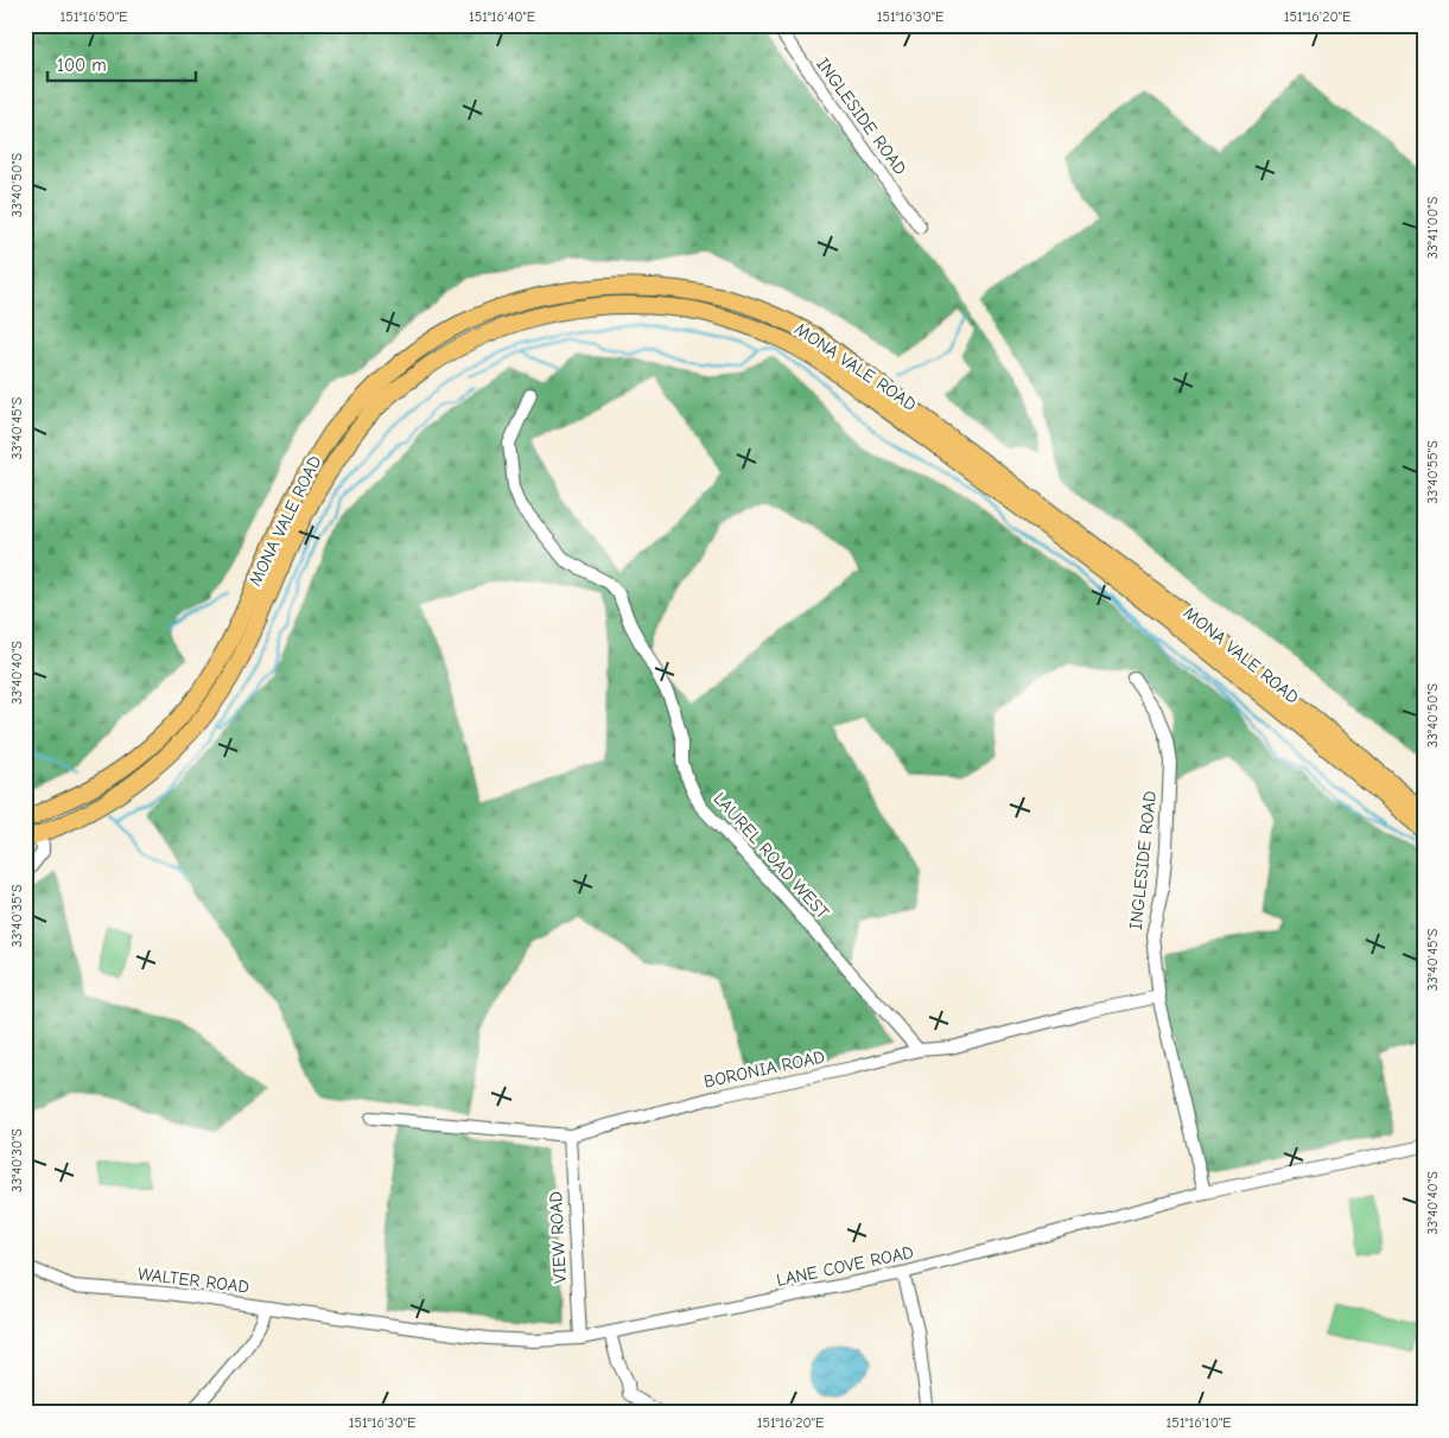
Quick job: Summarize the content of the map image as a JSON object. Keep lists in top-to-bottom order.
{
  "streets": {
    "highway": ["MONA VALE ROAD"],
    "street": [
      "INGLESIDE ROAD",
      "LAUREL ROAD WEST",
      "BORONIA ROAD",
      "VIEW ROAD",
      "LANE COVE ROAD",
      "WALTER ROAD"
    ]
  },
  "crossings": [
    ["INGLESIDE ROAD", "BORONIA ROAD"],
    ["INGLESIDE ROAD", "LANE COVE ROAD"],
    ["LAUREL ROAD WEST", "BORONIA ROAD"],
    ["BORONIA ROAD", "VIEW ROAD"],
    ["VIEW ROAD", "LANE COVE ROAD"],
    ["LANE COVE ROAD", "WALTER ROAD"]
  ],
  "scale_bar": "100 m",
  "coordinates": [
    "151°16'50\"E",
    "151°16'40\"E",
    "151°16'30\"E",
    "151°16'20\"E",
    "33°40'50\"S",
    "33°41'00\"S",
    "33°40'45\"S",
    "33°40'55\"S",
    "33°40'40\"S",
    "33°40'35\"S",
    "33°40'30\"S",
    "151°16'10\"E"
  ]
}
